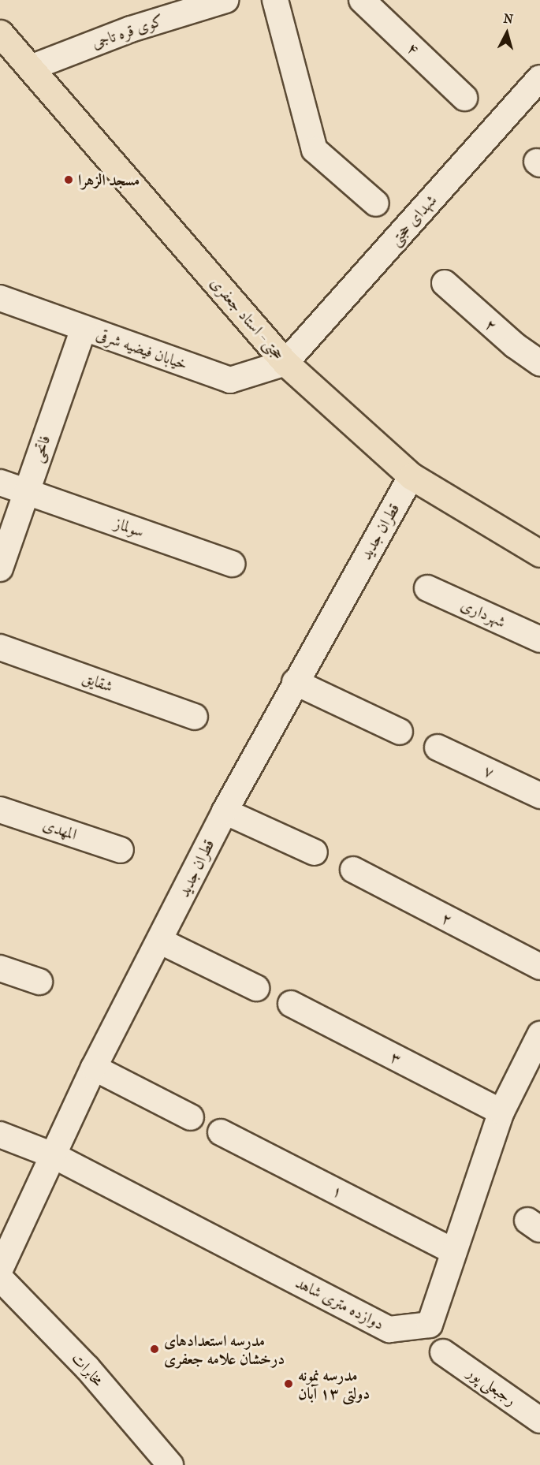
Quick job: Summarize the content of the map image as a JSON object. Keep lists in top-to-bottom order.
{
  "streets": {
    "main road": ["حجتی - استاد جعفری"],
    "street": [
      "کوی قره تاجی",
      "۴",
      "شهدای حجتی",
      "۲",
      "خیابان فیضیه شرقی",
      "فاتحی",
      "سولماز",
      "قطران جدید",
      "شهرداری",
      "شقایق",
      "۷",
      "المهدی",
      "۳",
      "۱",
      "دوازده متری شاهد",
      "مخابرات",
      "رجبعلی پور"
    ]
  },
  "crossings": [
    ["کوی قره تاجی", "حجتی - استاد جعفری"],
    ["شهدای حجتی", "حجتی - استاد جعفری"],
    ["شهدای حجتی", "خیابان فیضیه شرقی"],
    ["حجتی - استاد جعفری", "خیابان فیضیه شرقی"],
    ["حجتی - استاد جعفری", "قطران جدید"],
    ["خیابان فیضیه شرقی", "فاتحی"],
    ["فاتحی", "سولماز"],
    ["قطران جدید", "دوازده متری شاهد"],
    ["۳", "دوازده متری شاهد"],
    ["۱", "دوازده متری شاهد"]
  ],
  "places": ["مسجد الزهرا", "مدرسه استعدادهای درخشان علامه جعفری", "مدرسه نمونه دولتی ۱۳ آبان"],
  "north": "top"
}
